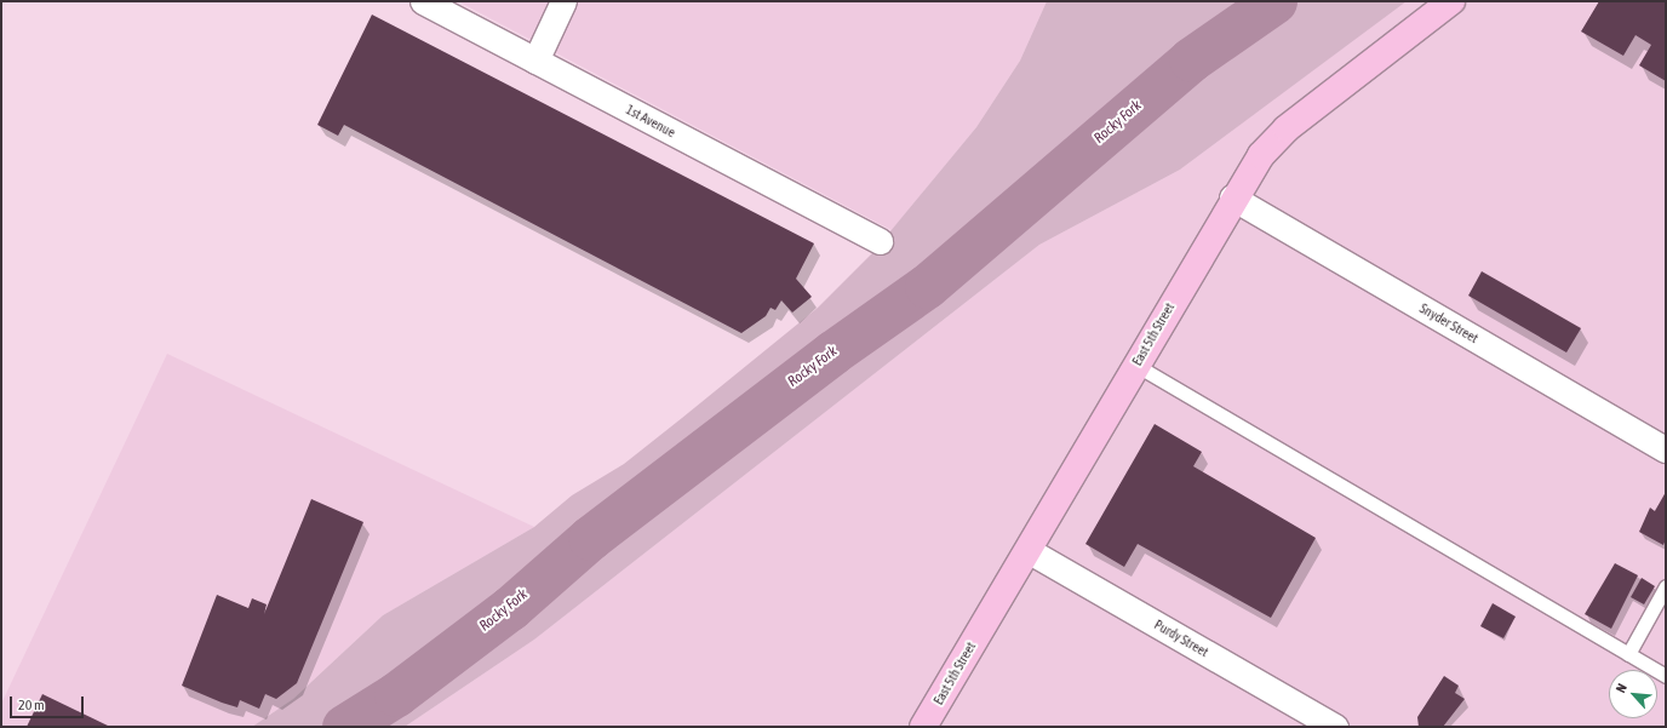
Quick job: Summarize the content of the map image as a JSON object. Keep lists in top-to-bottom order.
{
  "streets": {
    "main road": ["East 5th Street"],
    "street": ["1st Avenue", "Snyder Street", "Purdy Street"]
  },
  "crossings": [
    ["Snyder Street", "East 5th Street"],
    ["East 5th Street", "Purdy Street"]
  ],
  "water": ["Rocky Fork"],
  "scale_bar": "20 m",
  "north": "top left"
}
